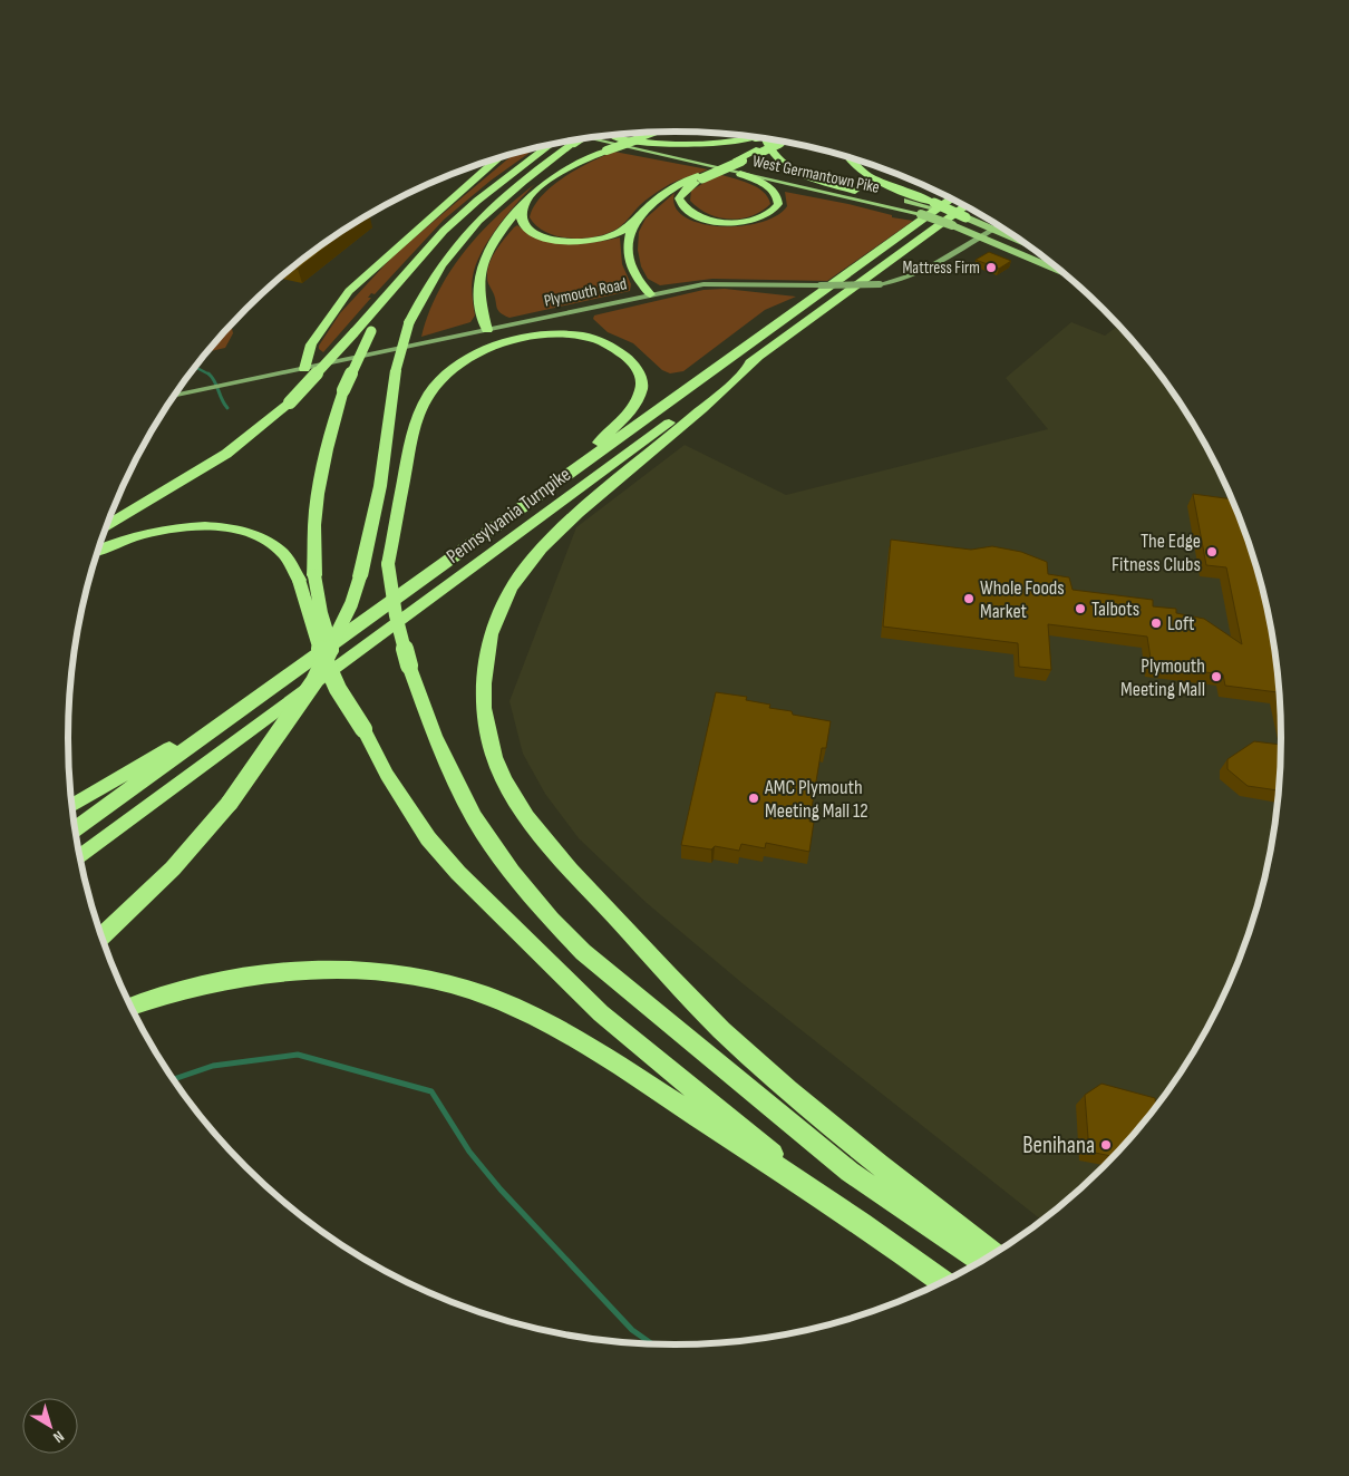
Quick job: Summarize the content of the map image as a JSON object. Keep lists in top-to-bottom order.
{
  "streets": {
    "highway": ["Pennsylvania Turnpike"],
    "main road": ["West Germantown Pike", "Plymouth Road"]
  },
  "crossings": [
    ["West Germantown Pike", "Plymouth Road"]
  ],
  "places": [
    "Mattress Firm",
    "The Edge Fitness Clubs",
    "Whole Foods Market",
    "Talbots",
    "Loft",
    "Plymouth Meeting Mall",
    "AMC Plymouth Meeting Mall 12",
    "Benihana"
  ],
  "north": "bottom right"
}
